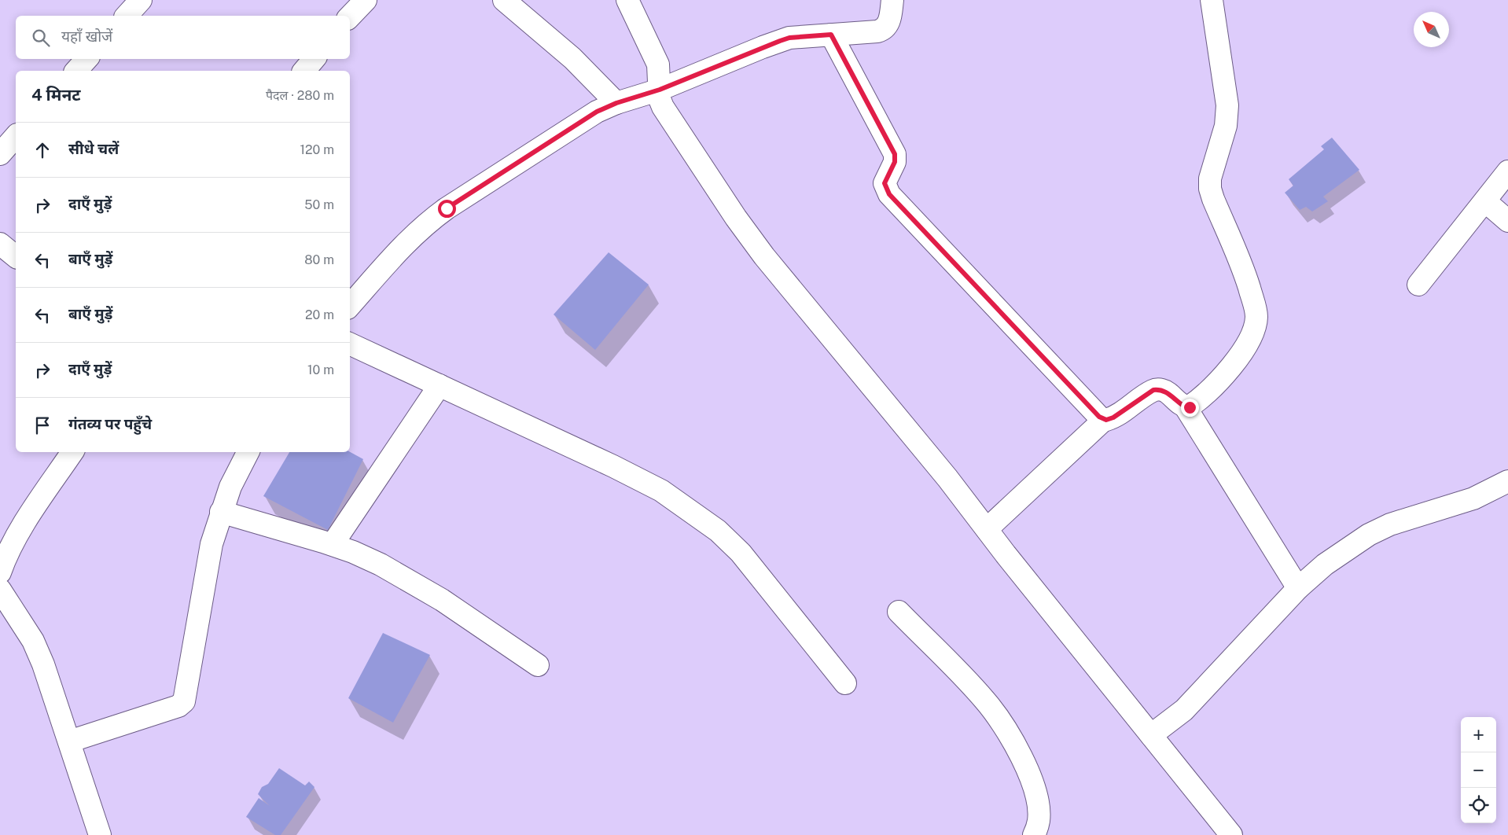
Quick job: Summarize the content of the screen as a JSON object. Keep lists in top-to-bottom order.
{
  "north": "top left",
  "page": {
    "search": "यहाँ खोजें",
    "heading": ["4 मिनट", "पैदल · 280 m"],
    "list": [
      ["सीधे चलें", "120 m"],
      ["दाएँ मुड़ें", "50 m"],
      ["बाएँ मुड़ें", "80 m"],
      ["बाएँ मुड़ें", "20 m"],
      ["दाएँ मुड़ें", "10 m"],
      "गंतव्य पर पहुँचे"
    ],
    "map_buttons": ["+", "−"]
  }
}
